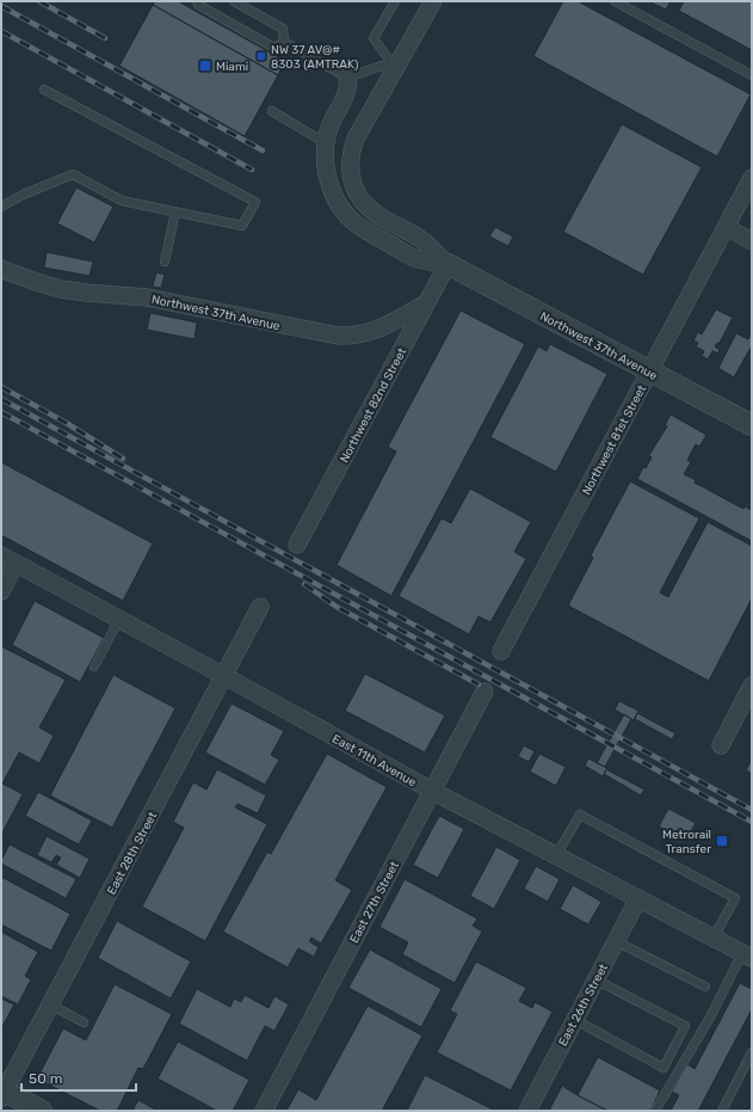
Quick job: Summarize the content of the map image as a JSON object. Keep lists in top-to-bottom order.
{
  "streets": {
    "street": [
      "Northwest 37th Avenue",
      "Northwest 82nd Street",
      "Northwest 81st Street",
      "East 11th Avenue",
      "East 28th Street",
      "East 27th Street",
      "East 26th Street"
    ]
  },
  "crossings": [
    ["Northwest 37th Avenue", "Northwest 82nd Street"],
    ["Northwest 37th Avenue", "Northwest 81st Street"],
    ["East 11th Avenue", "East 28th Street"],
    ["East 11th Avenue", "East 27th Street"],
    ["East 11th Avenue", "East 26th Street"]
  ],
  "places": {
    "transit": ["NW 37 AV@# 8303 (AMTRAK)", "Miami", "Metrorail Transfer"]
  },
  "scale_bar": "50 m"
}
